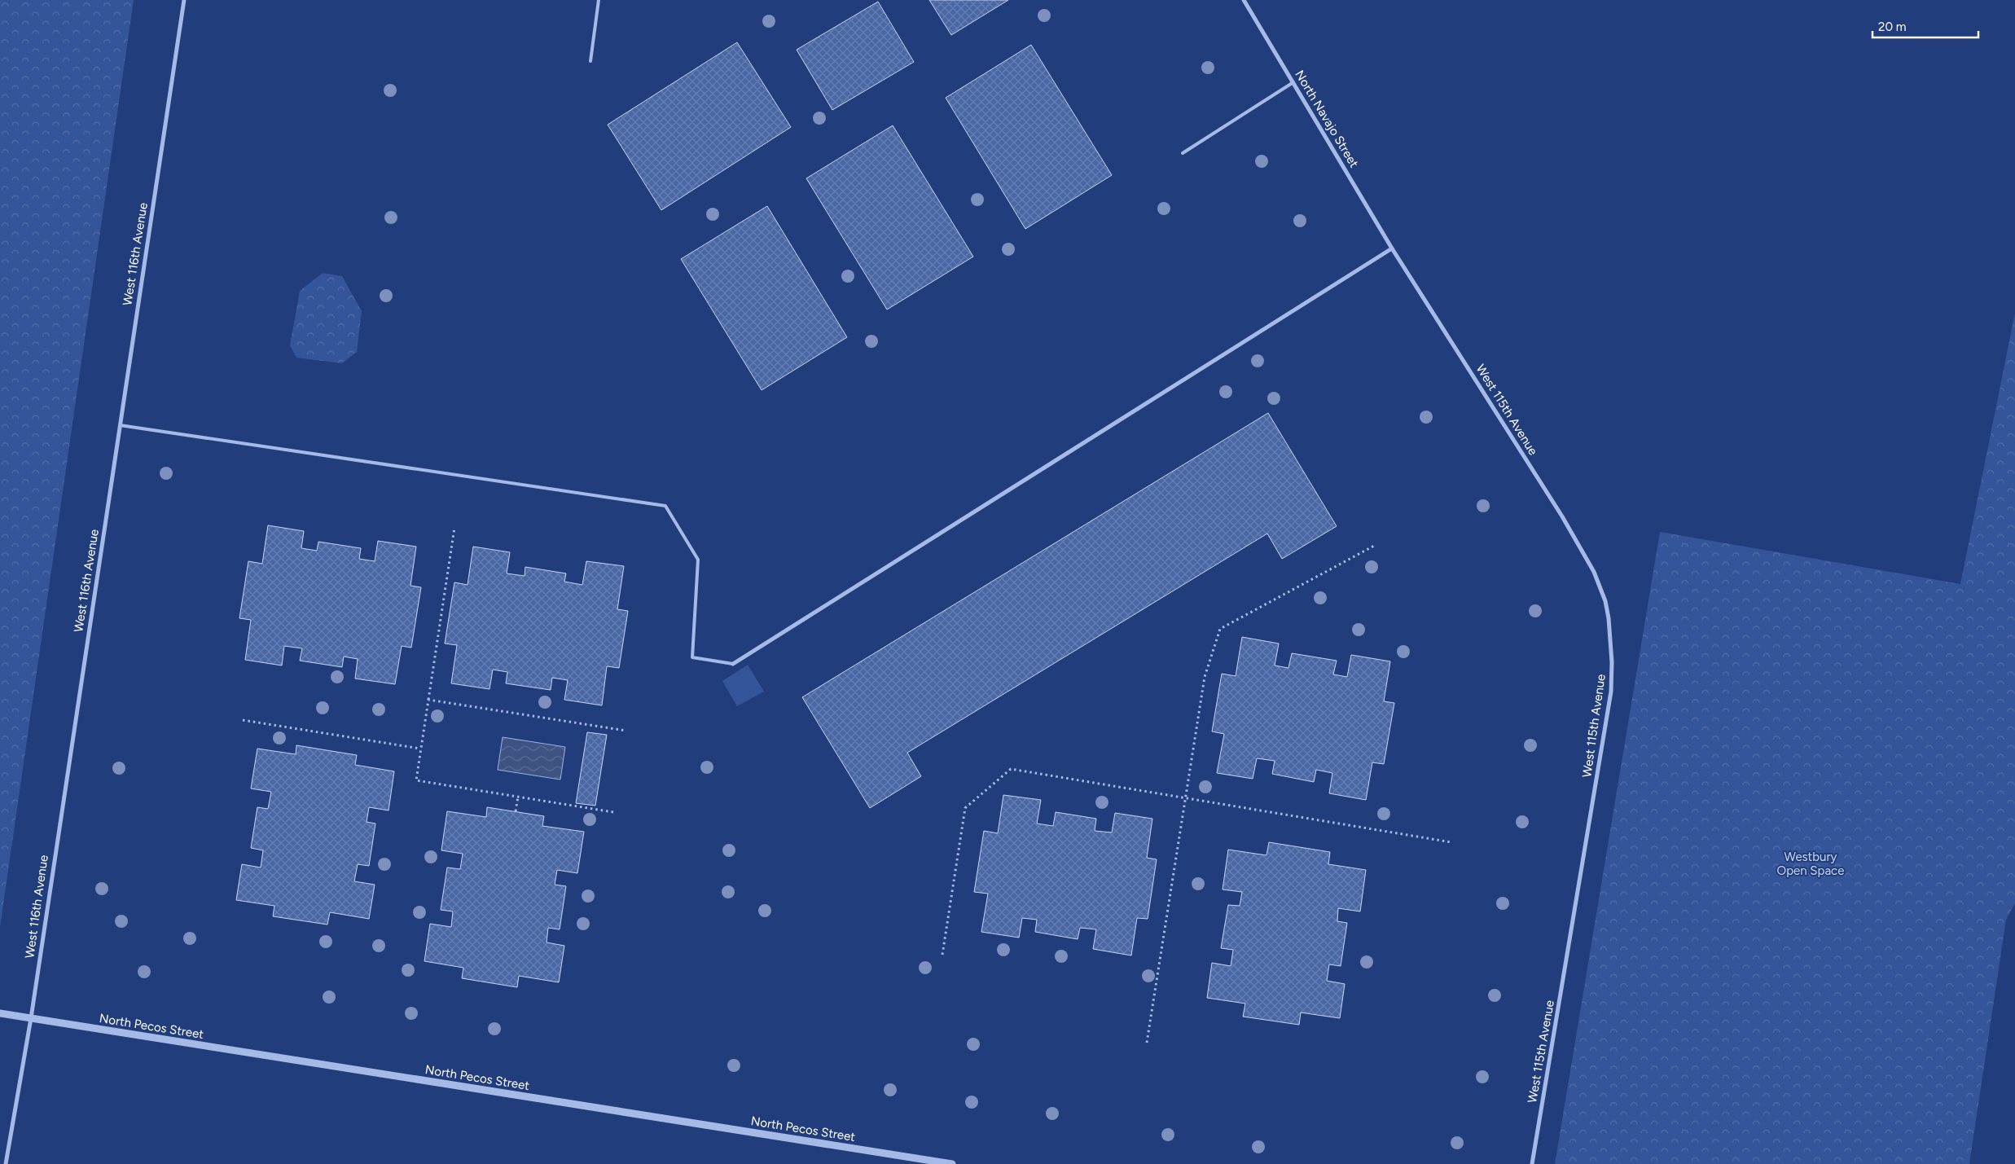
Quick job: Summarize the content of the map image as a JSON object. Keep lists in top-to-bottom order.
{
  "streets": {
    "street": [
      "North Navajo Street",
      "West 116th Avenue",
      "West 115th Avenue",
      "North Pecos Street"
    ]
  },
  "crossings": [
    ["North Navajo Street", "West 115th Avenue"],
    ["West 116th Avenue", "North Pecos Street"]
  ],
  "parks": ["Westbury Open Space"],
  "scale_bar": "20 m"
}
